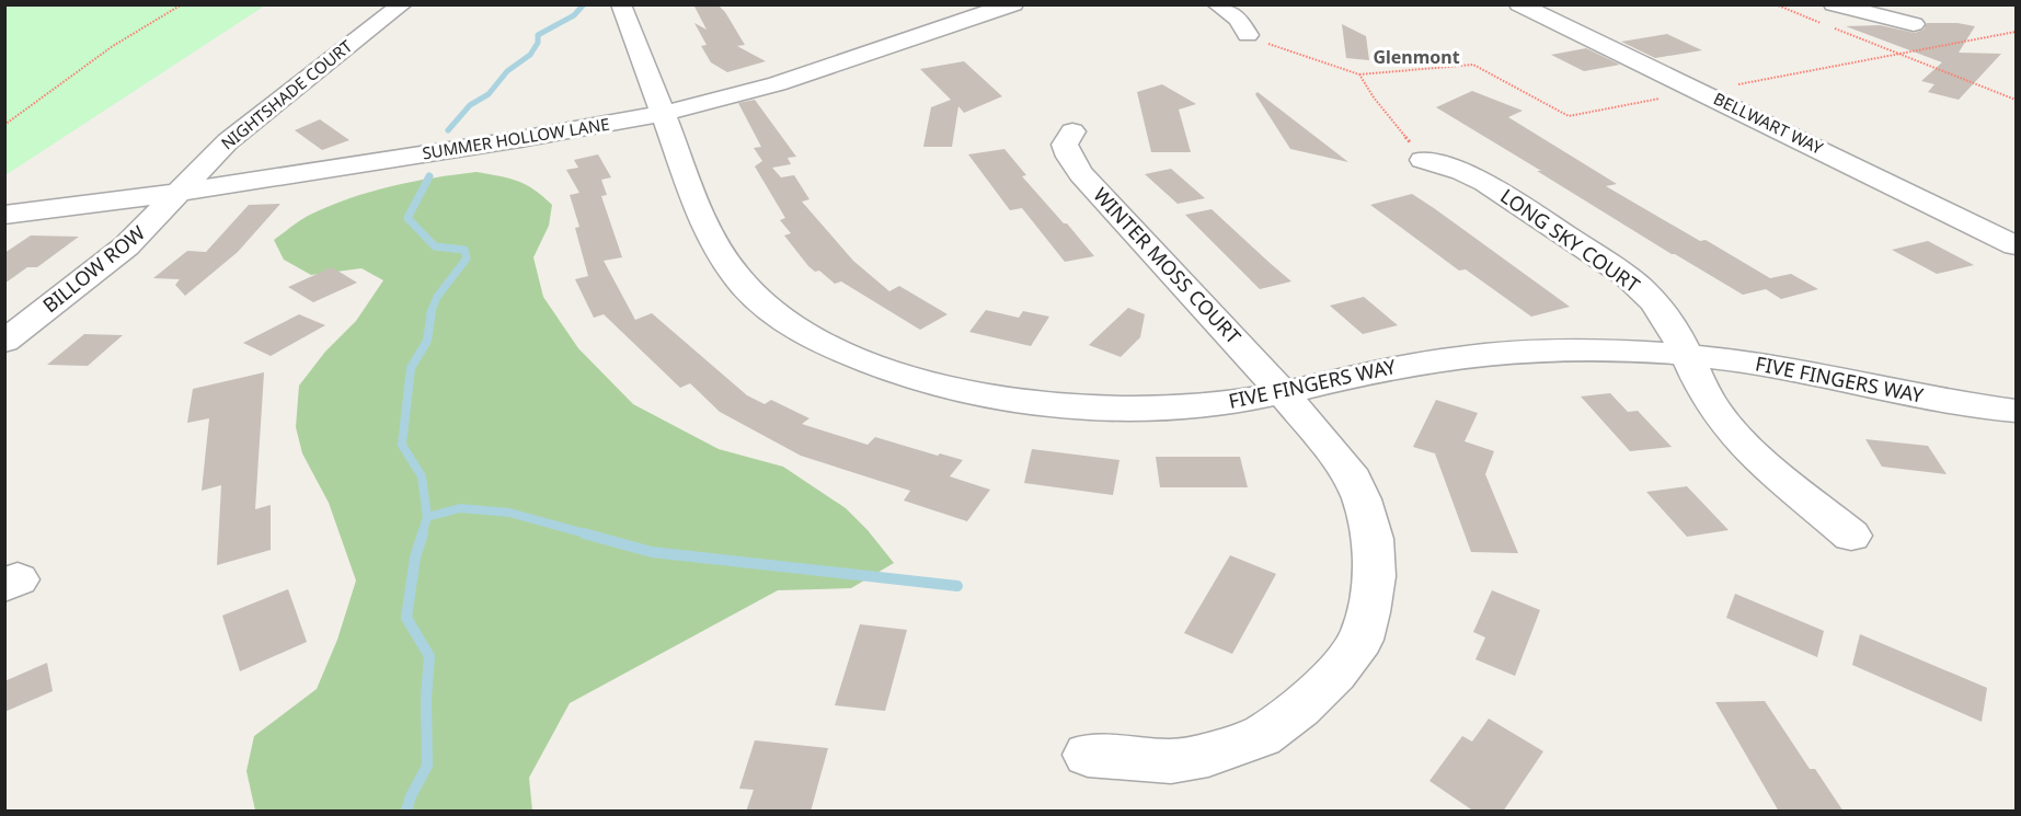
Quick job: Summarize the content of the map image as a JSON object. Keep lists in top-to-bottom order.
{
  "streets": {
    "street": [
      "NIGHTSHADE COURT",
      "BELLWART WAY",
      "SUMMER HOLLOW LANE",
      "LONG SKY COURT",
      "WINTER MOSS COURT",
      "BILLOW ROW",
      "FIVE FINGERS WAY"
    ]
  },
  "crossings": [
    ["NIGHTSHADE COURT", "SUMMER HOLLOW LANE"],
    ["NIGHTSHADE COURT", "BILLOW ROW"],
    ["SUMMER HOLLOW LANE", "BILLOW ROW"],
    ["SUMMER HOLLOW LANE", "FIVE FINGERS WAY"],
    ["LONG SKY COURT", "FIVE FINGERS WAY"],
    ["WINTER MOSS COURT", "FIVE FINGERS WAY"]
  ],
  "districts": ["Glenmont"]
}
